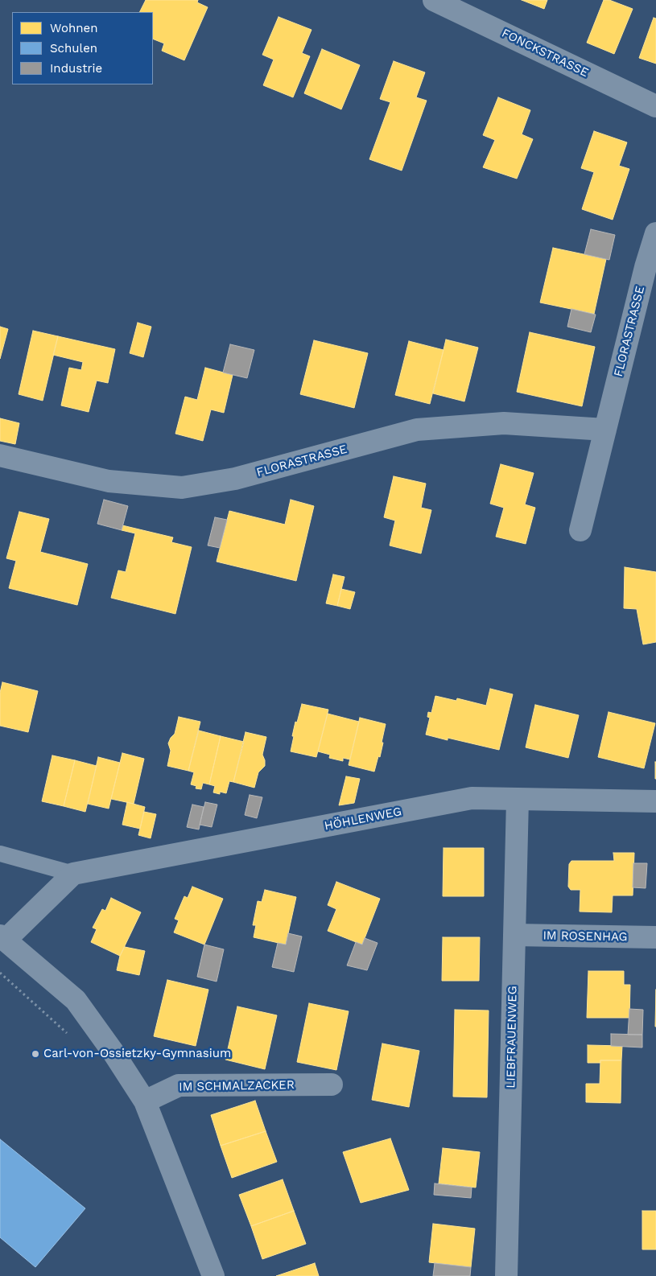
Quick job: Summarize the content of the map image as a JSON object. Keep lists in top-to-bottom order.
{
  "streets": {
    "street": [
      "FONCKSTRASSE",
      "FLORASTRASSE",
      "HÖHLENWEG",
      "IM ROSENHAG",
      "LIEBFRAUENWEG",
      "IM SCHMALZACKER"
    ]
  },
  "crossings": [
    ["HÖHLENWEG", "LIEBFRAUENWEG"],
    ["IM ROSENHAG", "LIEBFRAUENWEG"]
  ],
  "places": ["Carl-von-Ossietzky-Gymnasium"],
  "legend": ["Wohnen", "Schulen", "Industrie"]
}
